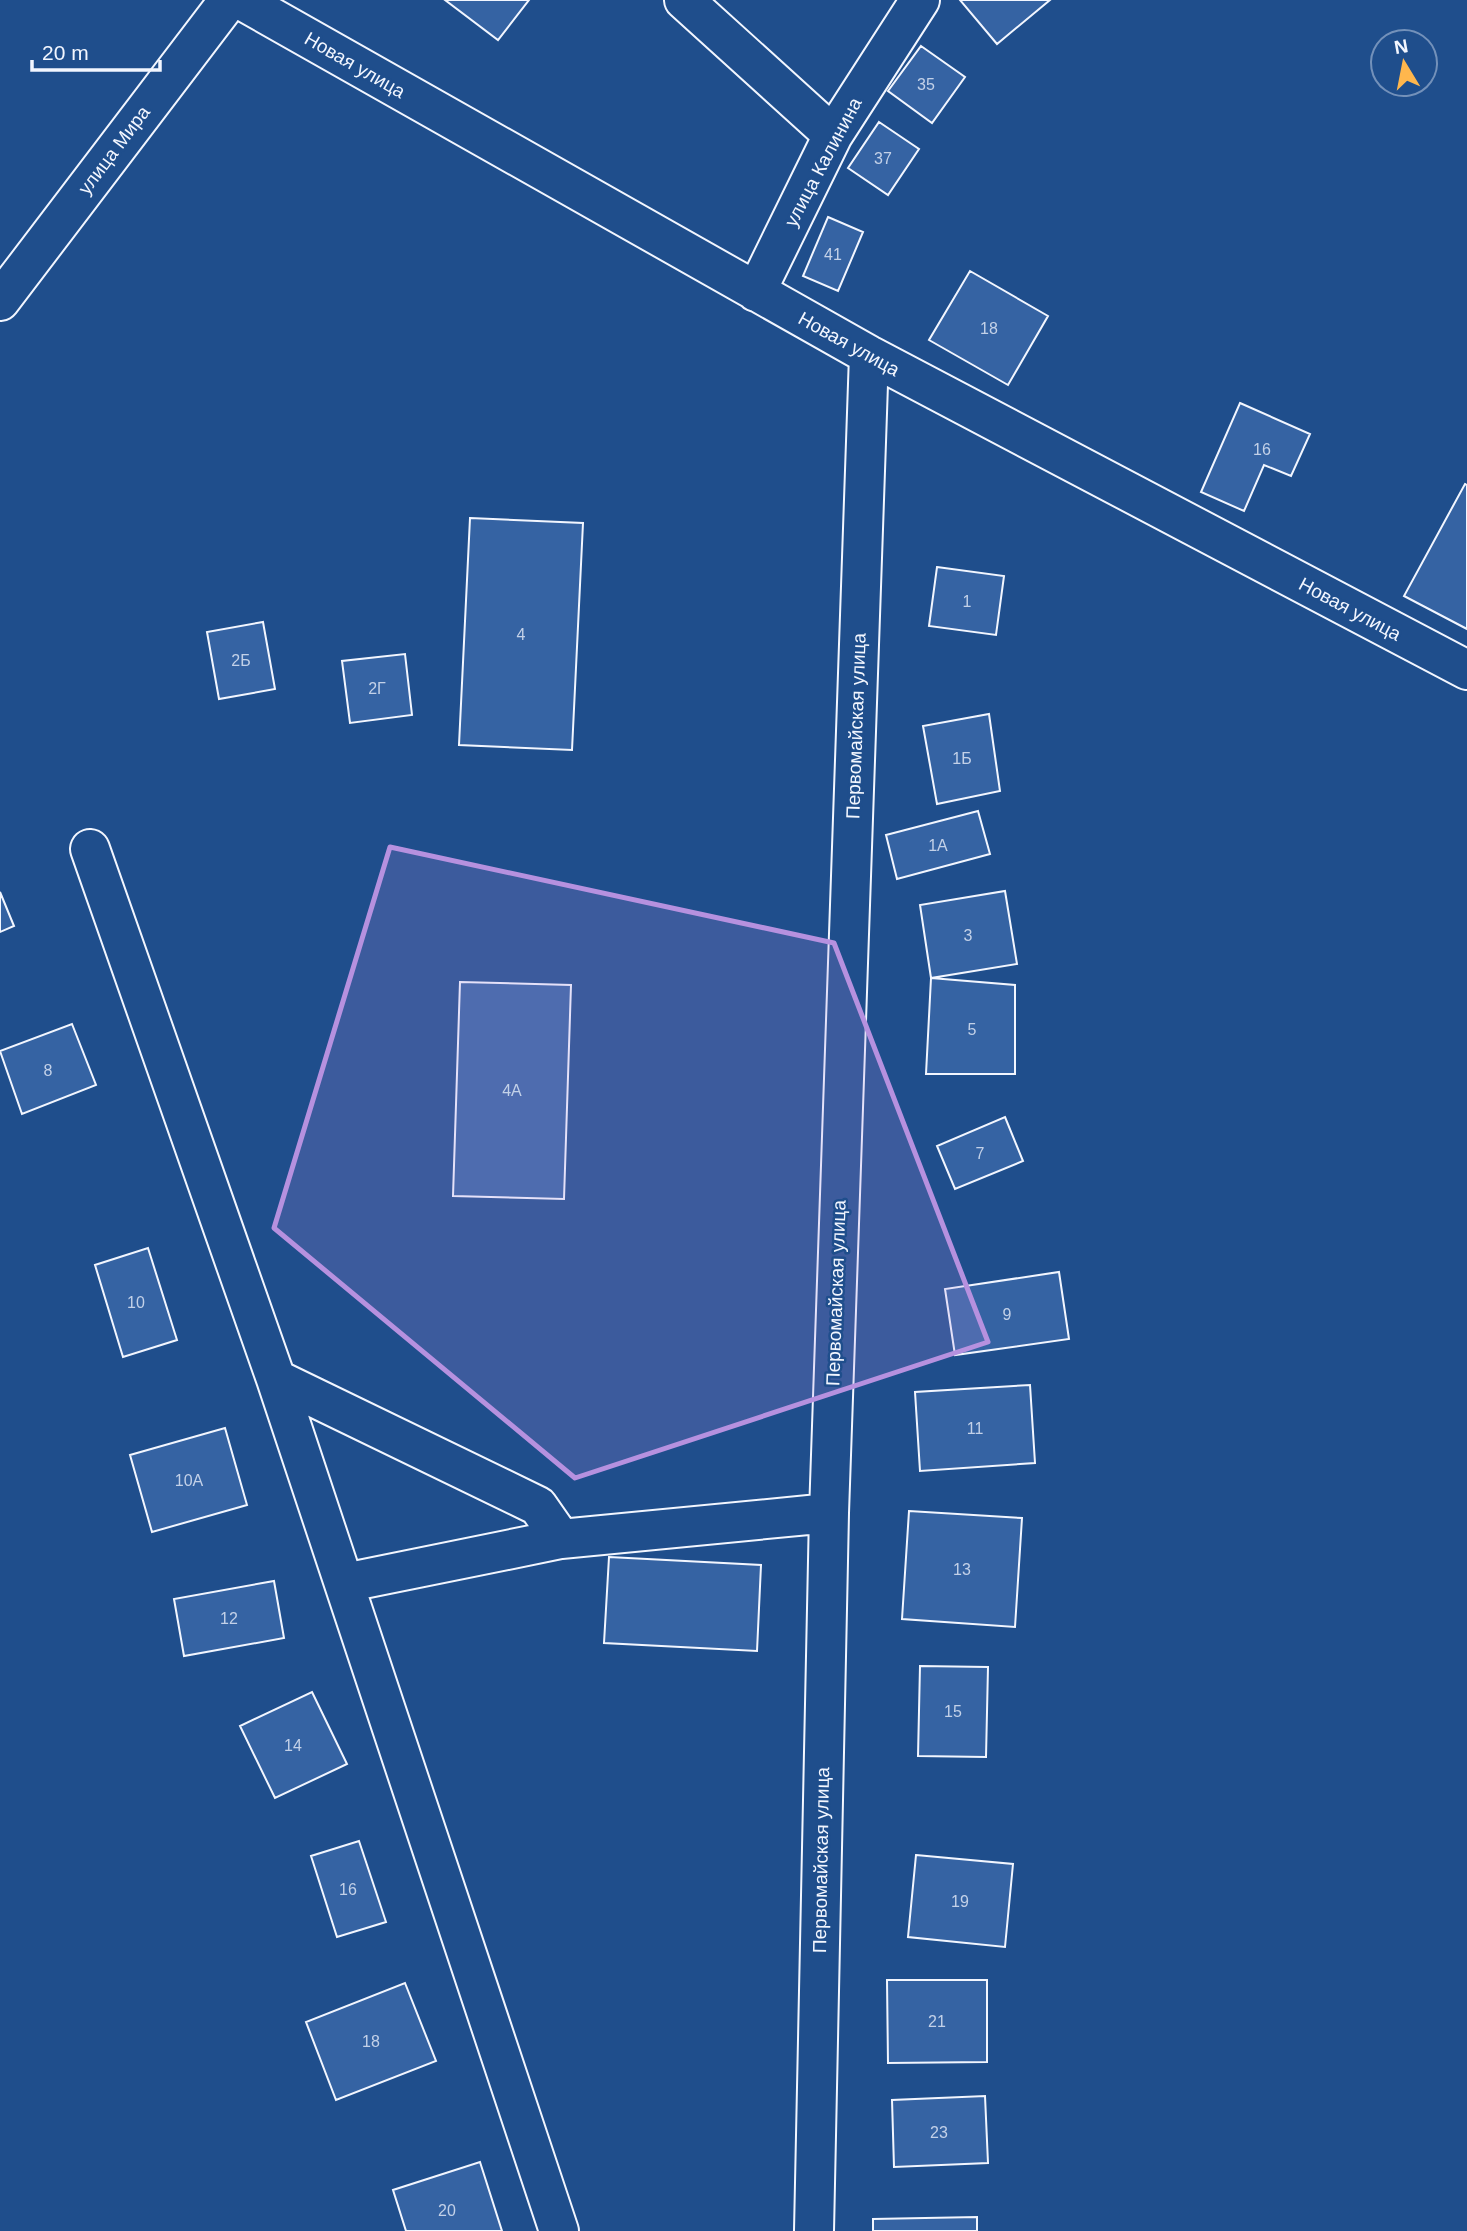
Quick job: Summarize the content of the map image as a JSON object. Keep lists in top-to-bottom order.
{
  "streets": {
    "street": [
      "Новая улица",
      "улица Мира",
      "улица Калинина",
      "Первомайская улица"
    ]
  },
  "crossings": [
    ["Новая улица", "улица Калинина"],
    ["Новая улица", "Первомайская улица"]
  ],
  "house_numbers": [
    "35",
    "37",
    "41",
    "18",
    "16",
    "1",
    "4",
    "2Б",
    "2Г",
    "1Б",
    "1А",
    "3",
    "5",
    "8",
    "4А",
    "7",
    "10",
    "9",
    "11",
    "10А",
    "13",
    "12",
    "15",
    "14",
    "16",
    "19",
    "21",
    "18",
    "23",
    "20"
  ],
  "scale_bar": "20 m",
  "north": "top"
}
